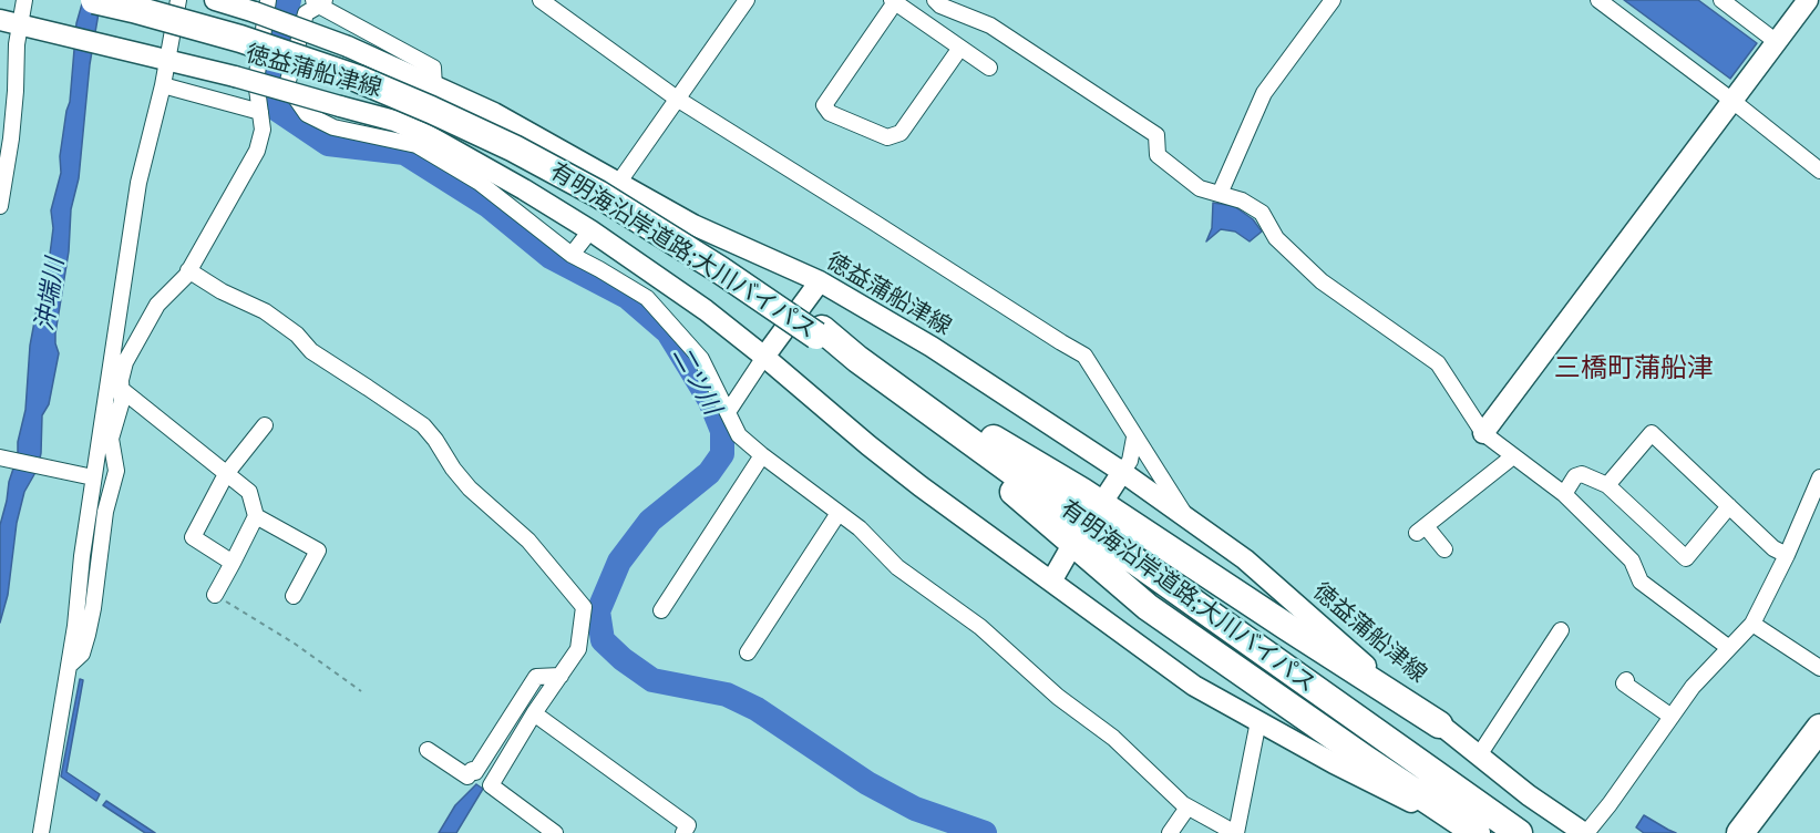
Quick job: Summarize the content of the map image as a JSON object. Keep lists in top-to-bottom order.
{
  "streets": {
    "highway": ["有明海沿岸道路;大川バイパス"],
    "main road": ["徳益蒲船津線"]
  },
  "districts": ["三橋町蒲船津"],
  "water": ["沖端川", "二ツ川"]
}
